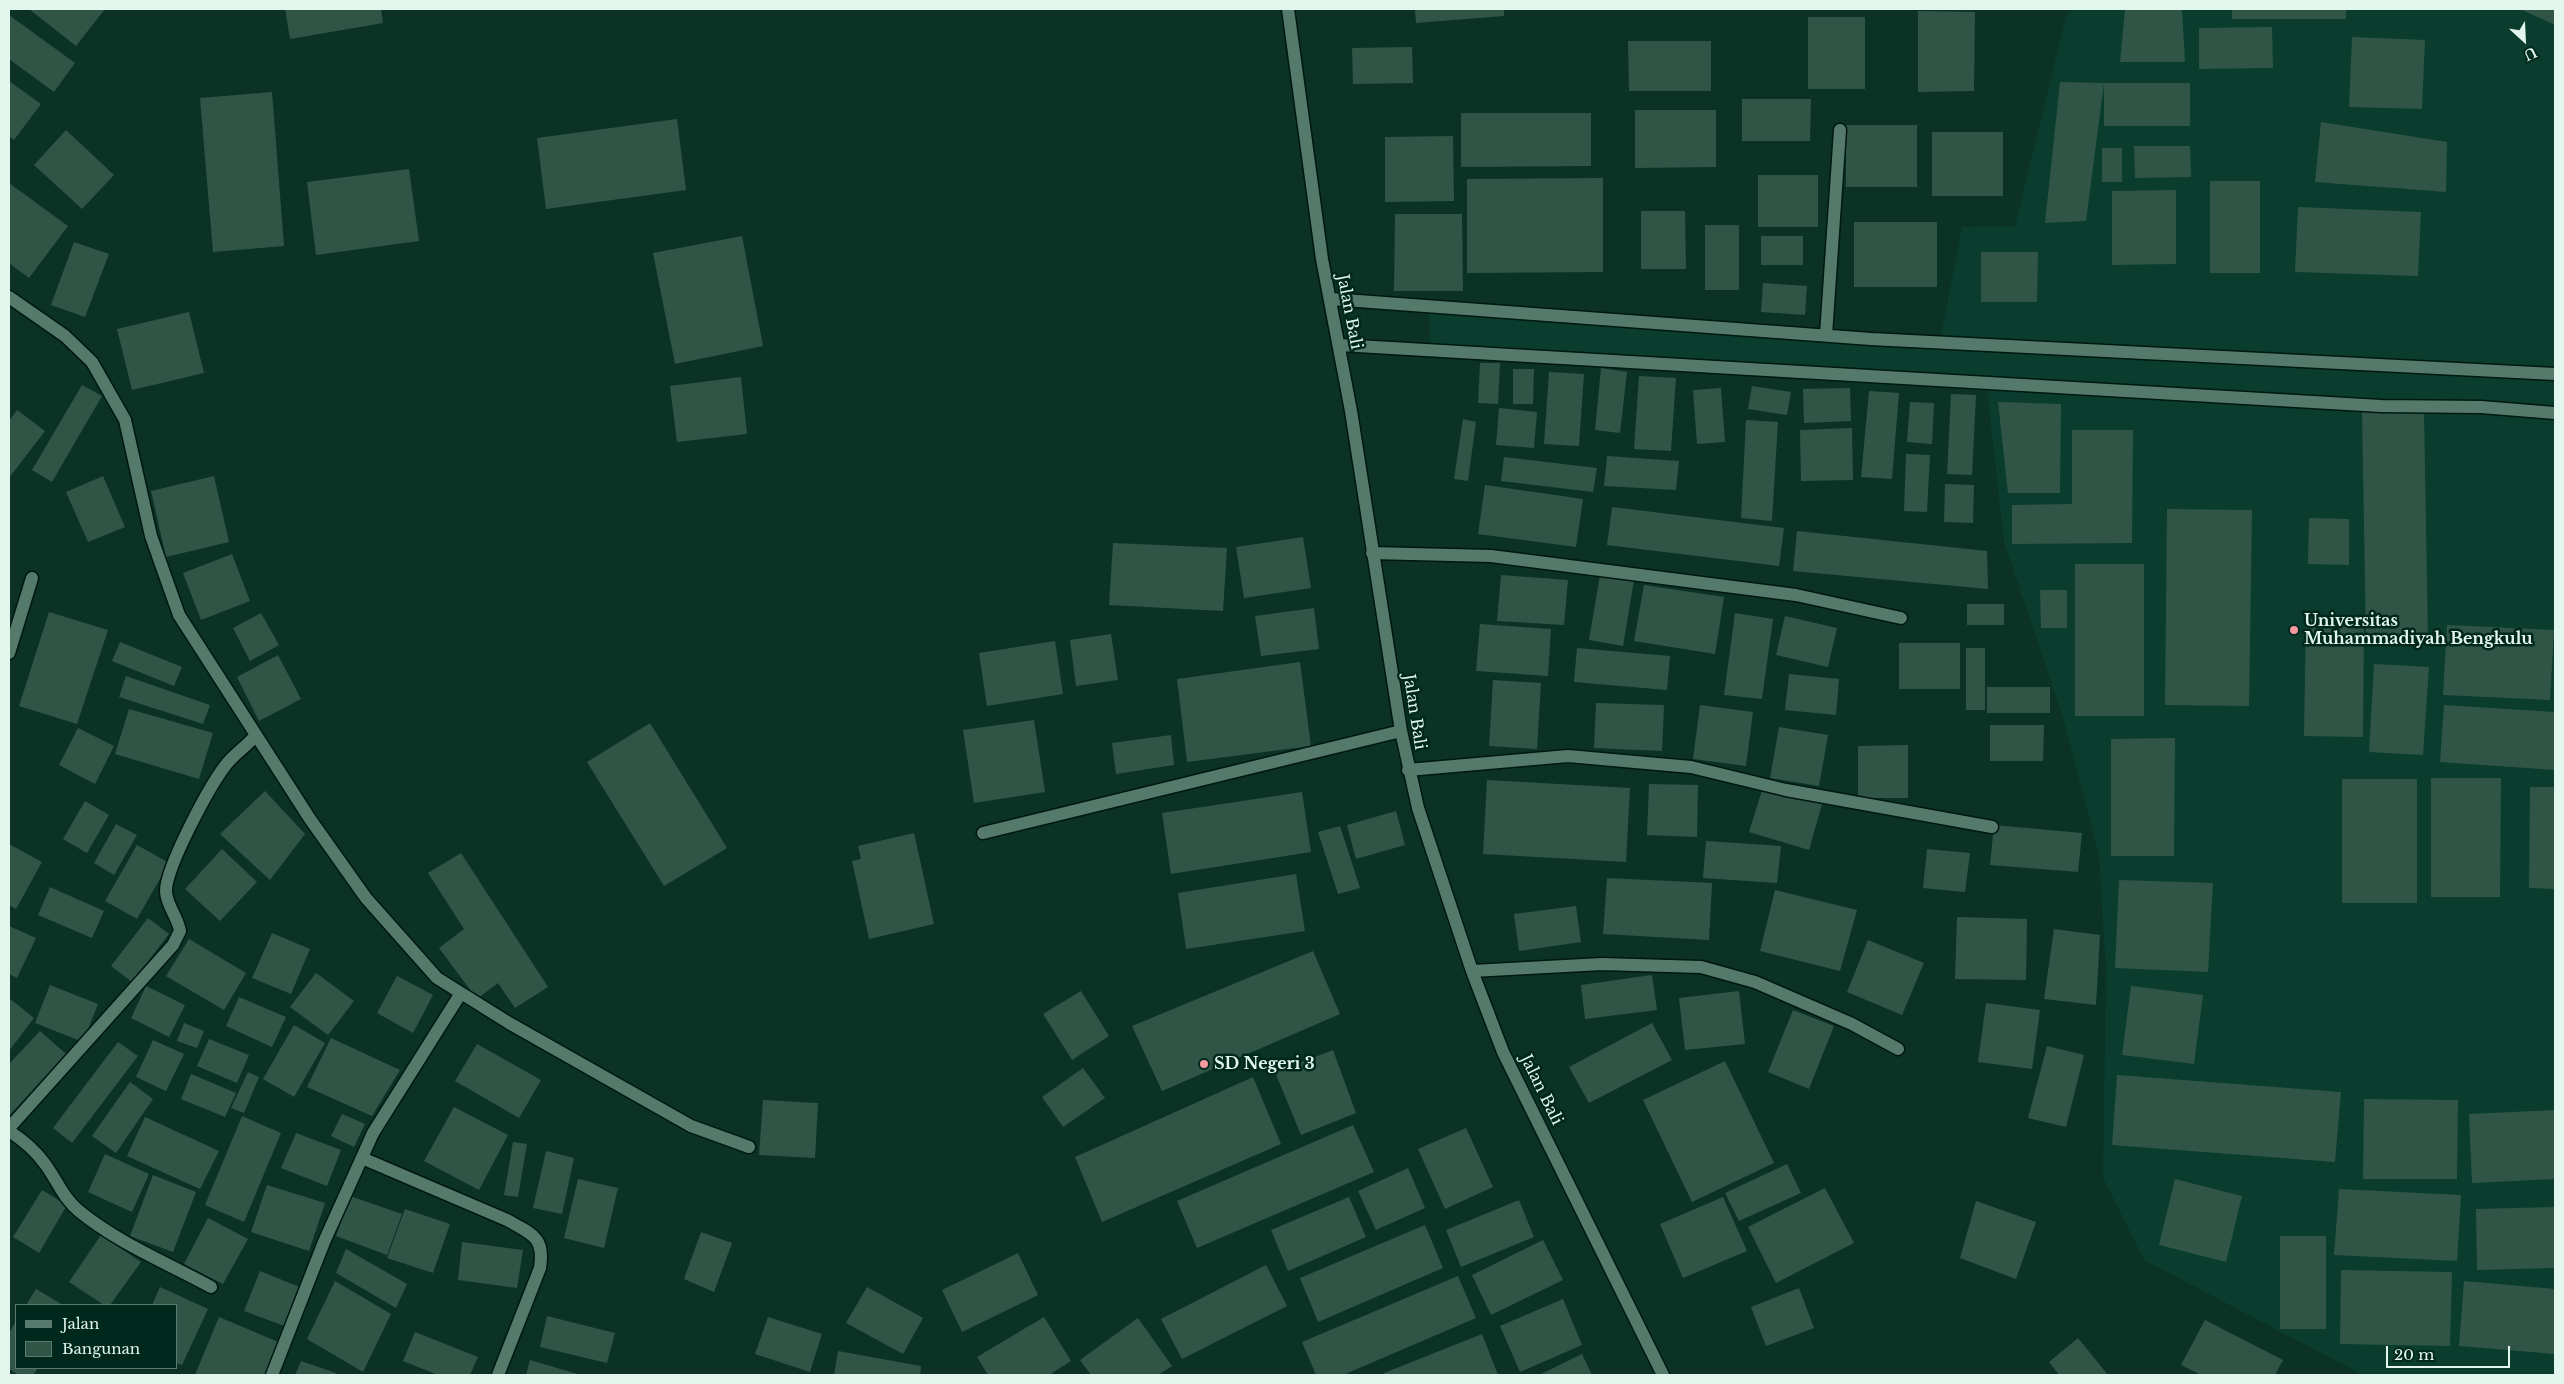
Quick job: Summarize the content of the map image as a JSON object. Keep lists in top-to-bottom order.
{
  "streets": {
    "street": ["Jalan Bali"]
  },
  "places": ["Universitas Muhammadiyah Bengkulu", "SD Negeri 3"],
  "legend": ["Jalan", "Bangunan"],
  "scale_bar": "20 m",
  "north": "bottom right"
}
